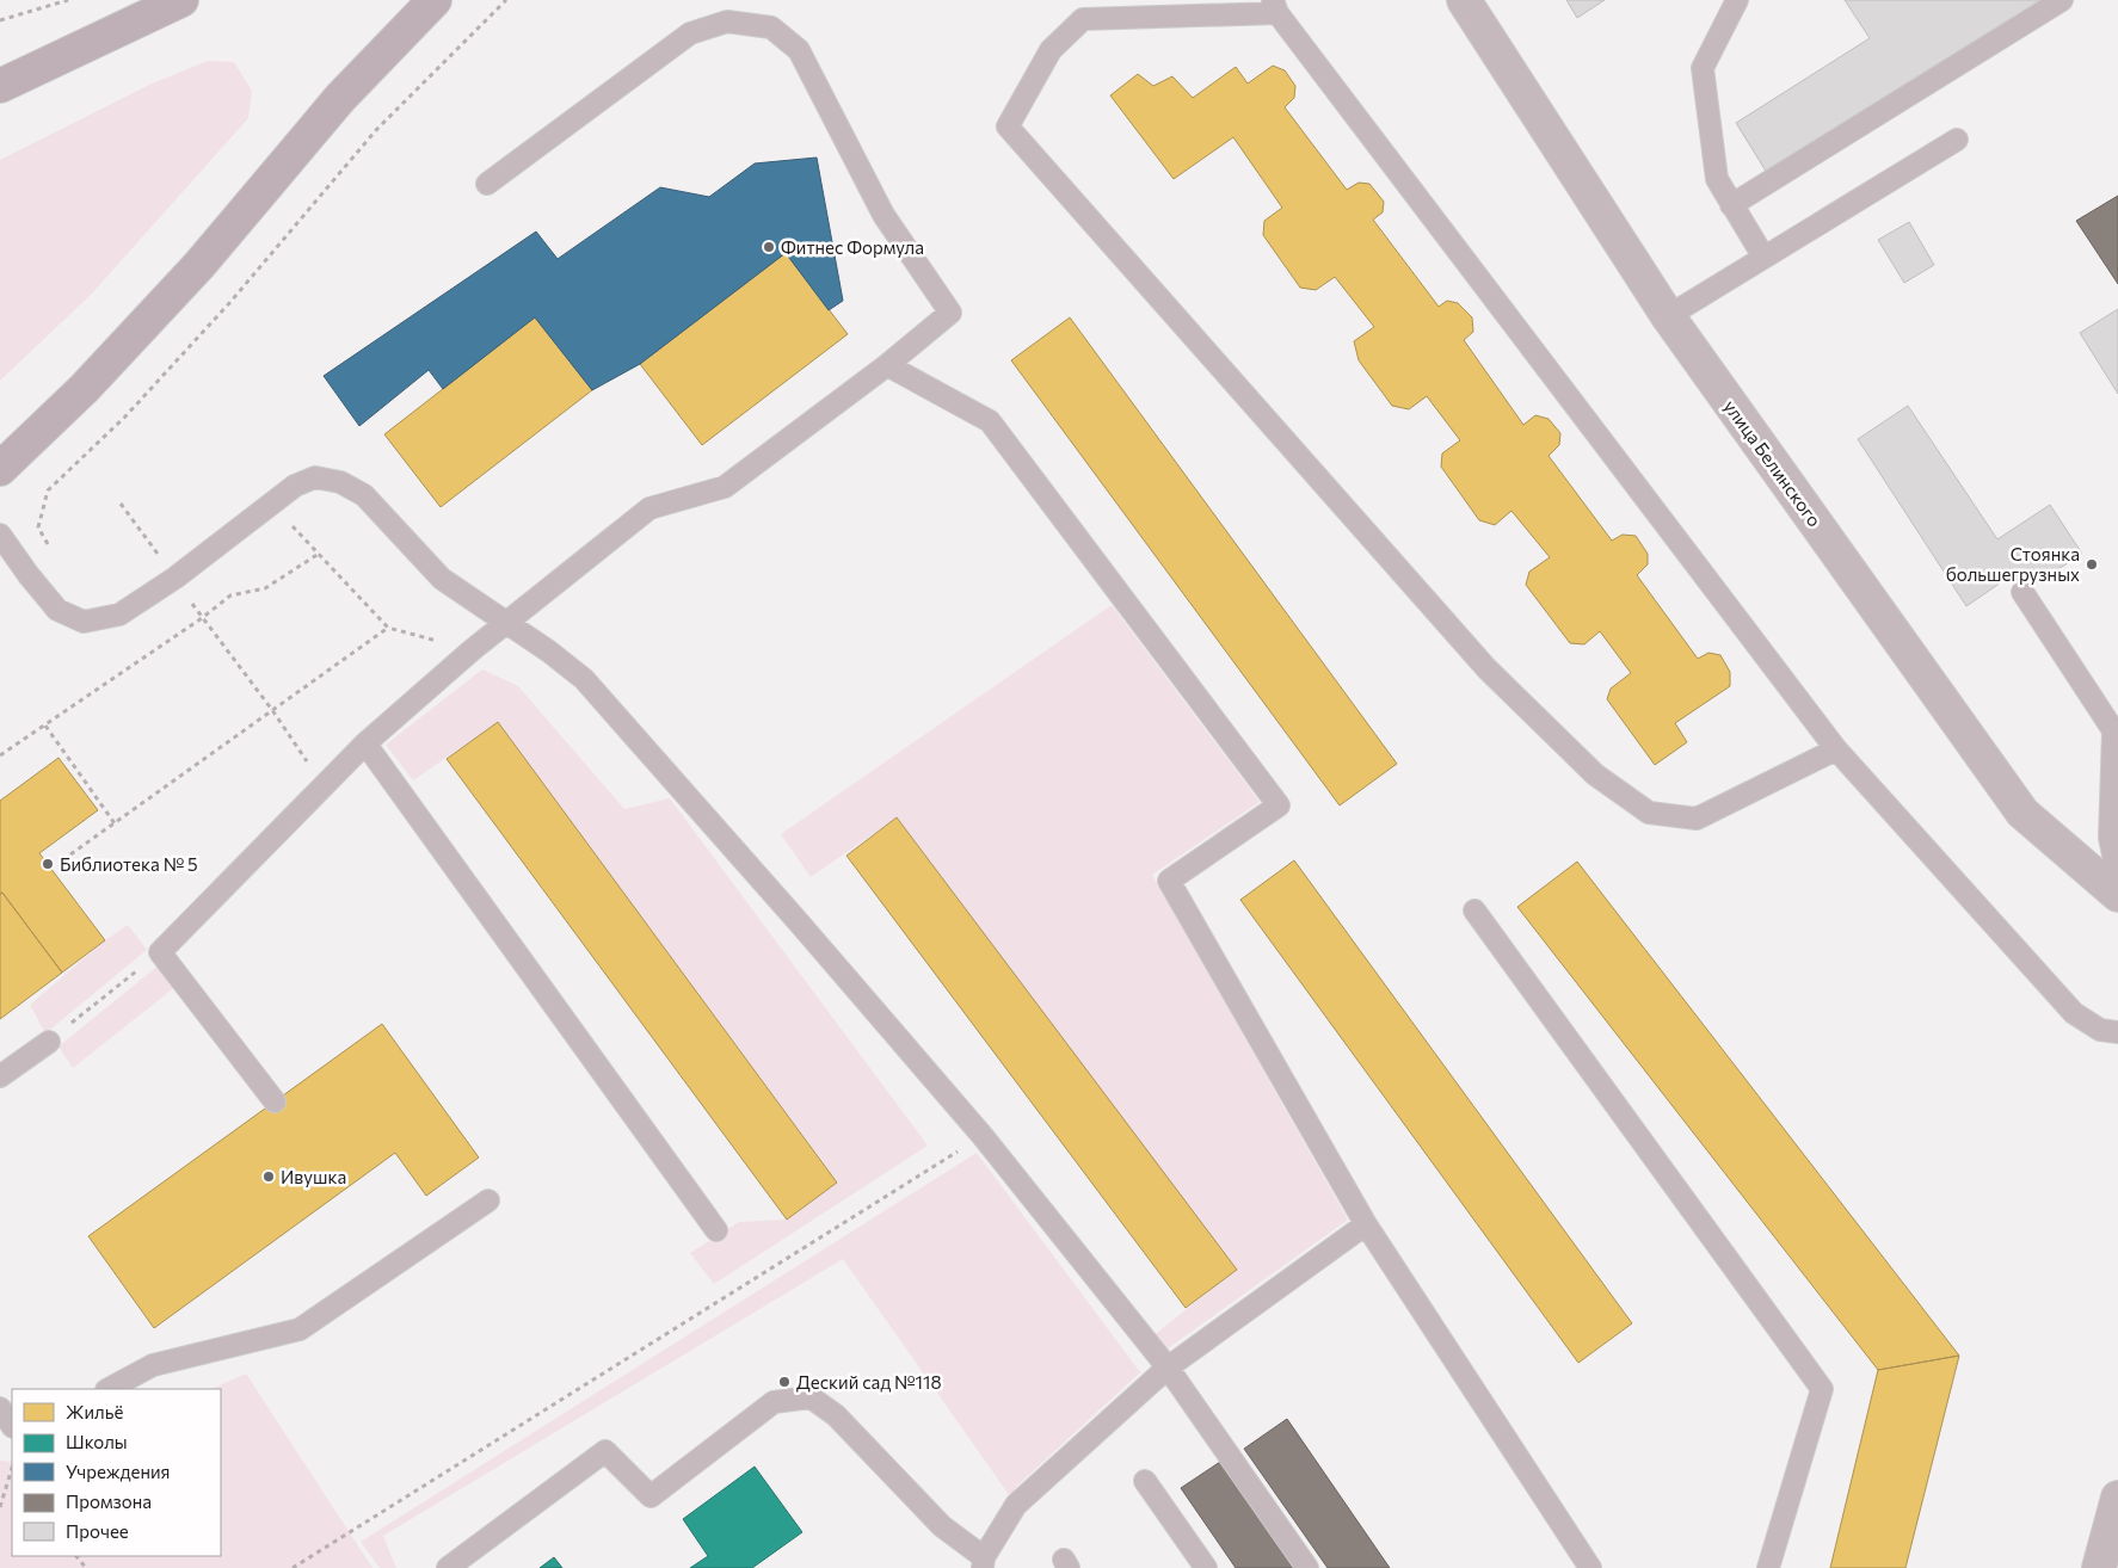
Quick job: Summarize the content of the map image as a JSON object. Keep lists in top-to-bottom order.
{
  "streets": {
    "street": ["улица Белинского"]
  },
  "places": [
    "Фитнес Формула",
    "Стоянка большегрузных",
    "Библиотека № 5",
    "Ивушка",
    "Деский сад №118"
  ],
  "legend": [
    "Жильё",
    "Школы",
    "Учреждения",
    "Промзона",
    "Прочее"
  ]
}
